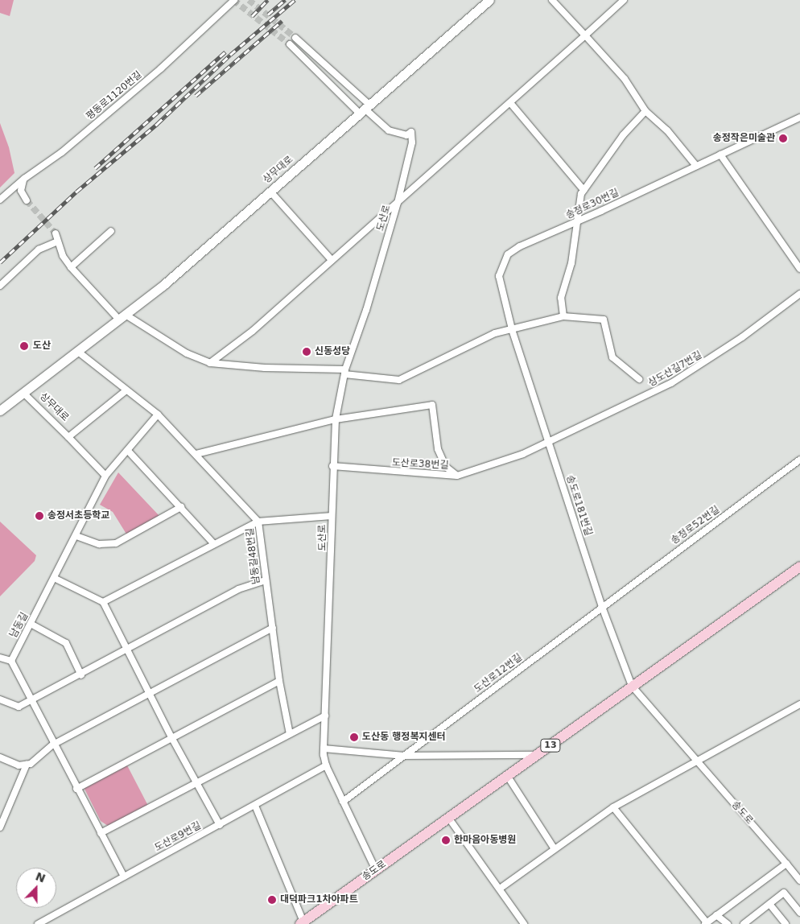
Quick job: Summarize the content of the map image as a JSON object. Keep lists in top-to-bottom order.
{
  "streets": {
    "main road": ["상무대로", "13", "송도로"],
    "street": [
      "평동로1120번길",
      "송정로30번길",
      "도산로",
      "상도산길7번길",
      "도산로38번길",
      "송도로181번길",
      "송정로52번길",
      "남동길48번길",
      "남동길",
      "도산로12번길",
      "도산로9번길"
    ]
  },
  "crossings": [
    ["상무대로", "도산로"],
    ["상무대로", "남동길48번길"],
    ["상무대로", "남동길"],
    ["송정로30번길", "송도로181번길"],
    ["도산로", "도산로38번길"],
    ["도산로", "도산로12번길"],
    ["도산로", "송도로"],
    ["도산로", "도산로9번길"],
    ["상도산길7번길", "도산로38번길"],
    ["상도산길7번길", "송도로181번길"],
    ["도산로38번길", "송도로181번길"],
    ["송도로181번길", "송정로52번길"],
    ["송도로181번길", "도산로12번길"],
    ["송도로181번길", "송도로"],
    ["송정로52번길", "도산로12번길"],
    ["남동길48번길", "남동길"]
  ],
  "places": [
    "송정작은미술관",
    "도산",
    "신동성당",
    "송정서초등학교",
    "도산동 행정복지센터",
    "한마음아동병원",
    "대덕파크1차아파트"
  ],
  "north": "top"
}
